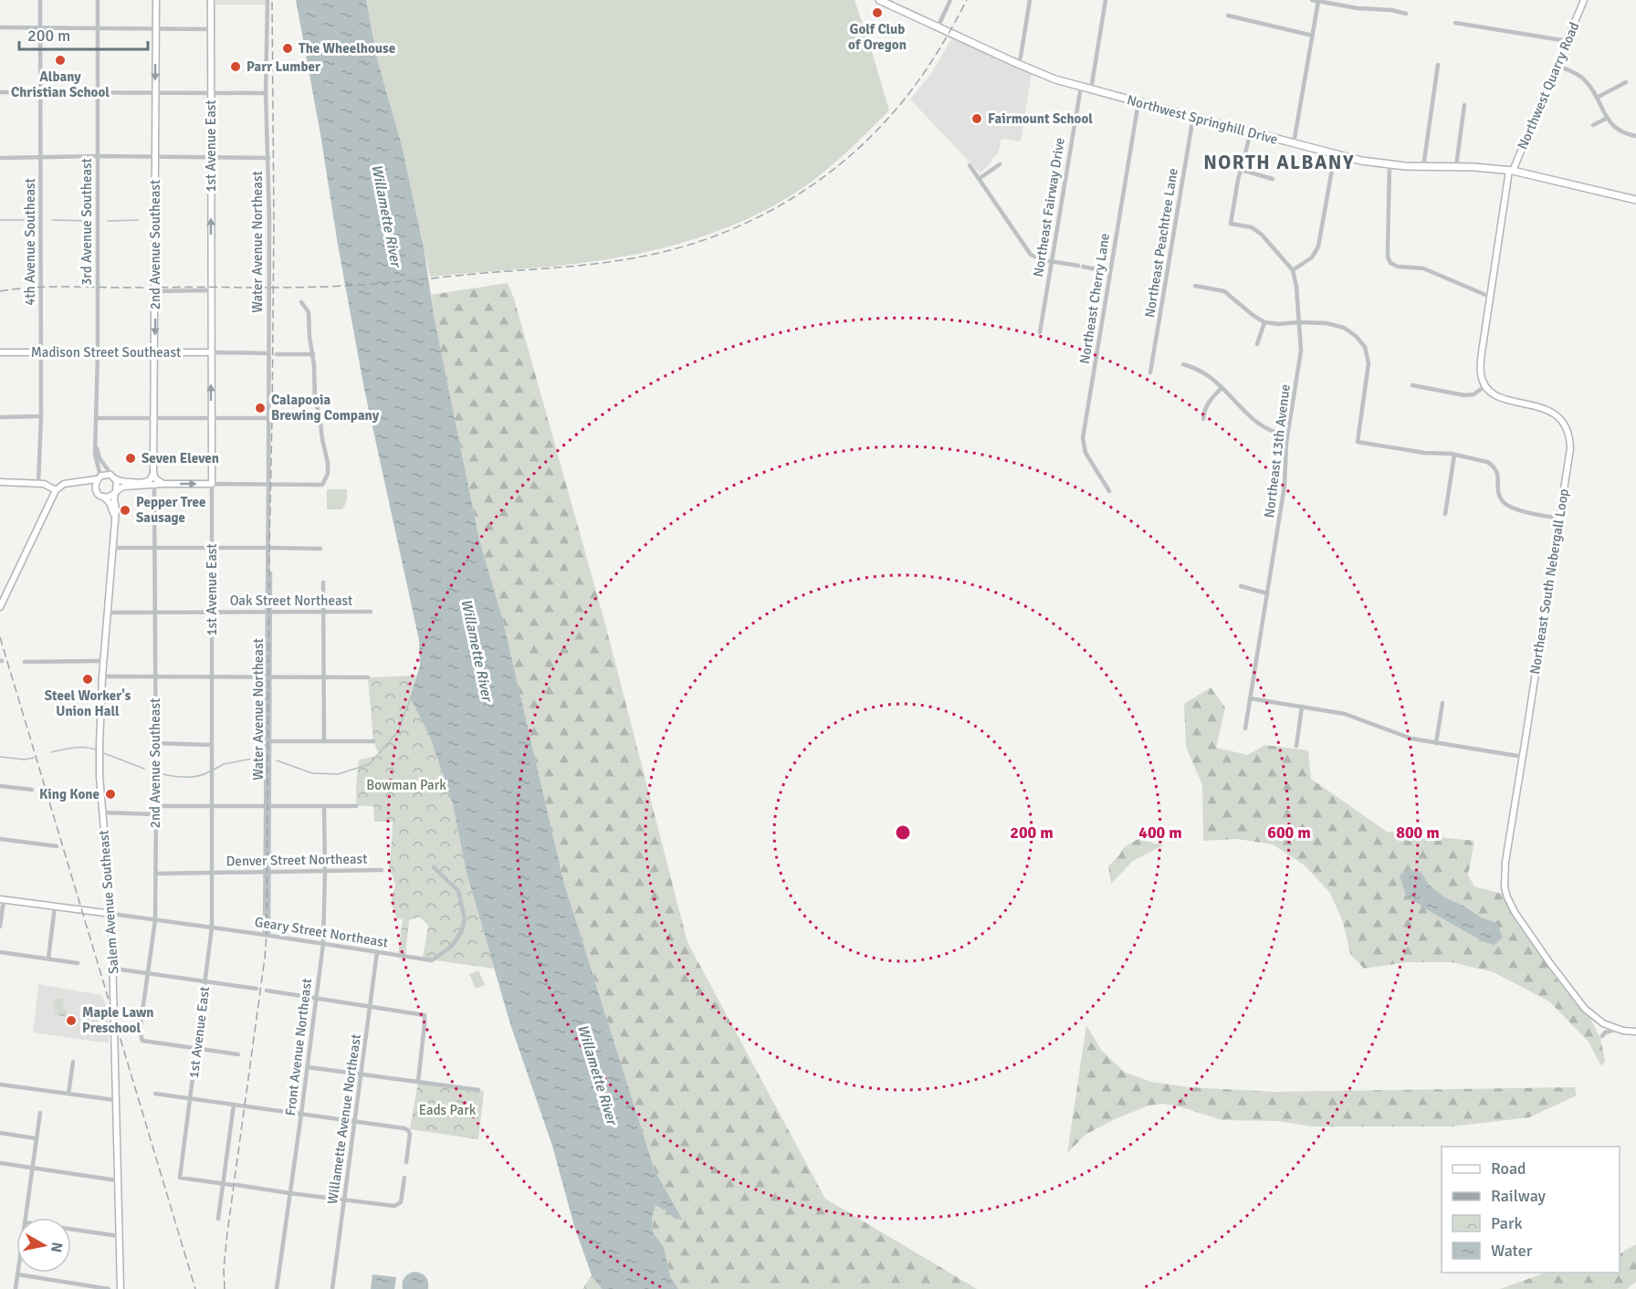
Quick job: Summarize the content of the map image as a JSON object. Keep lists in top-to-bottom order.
{
  "streets": {
    "main road": [
      "Northwest Quarry Road",
      "Northwest Springhill Drive",
      "1st Avenue East",
      "2nd Avenue Southeast",
      "Madison Street Southeast",
      "Northeast South Nebergall Loop",
      "Salem Avenue Southeast"
    ],
    "street": [
      "Northeast Fairway Drive",
      "3rd Avenue Southeast",
      "4th Avenue Southeast",
      "Water Avenue Northeast",
      "Northeast Peachtree Lane",
      "Northeast Cherry Lane",
      "Northeast 13th Avenue",
      "Oak Street Northeast",
      "Denver Street Northeast",
      "Geary Street Northeast",
      "Front Avenue Northeast",
      "Willamette Avenue Northeast"
    ]
  },
  "crossings": [
    ["Northwest Quarry Road", "Northwest Springhill Drive"],
    ["Northwest Springhill Drive", "Northeast Fairway Drive"],
    ["Northwest Springhill Drive", "Northeast Peachtree Lane"],
    ["Northwest Springhill Drive", "Northeast Cherry Lane"],
    ["1st Avenue East", "2nd Avenue Southeast"],
    ["1st Avenue East", "Madison Street Southeast"],
    ["1st Avenue East", "Oak Street Northeast"],
    ["1st Avenue East", "Denver Street Northeast"],
    ["1st Avenue East", "Geary Street Northeast"],
    ["3rd Avenue Southeast", "Madison Street Southeast"],
    ["3rd Avenue Southeast", "Salem Avenue Southeast"],
    ["4th Avenue Southeast", "Madison Street Southeast"],
    ["Water Avenue Northeast", "Oak Street Northeast"],
    ["Water Avenue Northeast", "Denver Street Northeast"],
    ["Water Avenue Northeast", "Geary Street Northeast"],
    ["2nd Avenue Southeast", "Madison Street Southeast"],
    ["2nd Avenue Southeast", "Oak Street Northeast"],
    ["2nd Avenue Southeast", "Denver Street Northeast"],
    ["2nd Avenue Southeast", "Geary Street Northeast"],
    ["Oak Street Northeast", "Salem Avenue Southeast"],
    ["Denver Street Northeast", "Front Avenue Northeast"],
    ["Salem Avenue Southeast", "Geary Street Northeast"],
    ["Geary Street Northeast", "Front Avenue Northeast"],
    ["Geary Street Northeast", "Willamette Avenue Northeast"]
  ],
  "districts": ["NORTH ALBANY"],
  "water": ["Willamette River"],
  "parks": ["Bowman Park", "Eads Park"],
  "places": [
    "Golf Club of Oregon",
    "The Wheelhouse",
    "Albany Christian School",
    "Parr Lumber",
    "Fairmount School",
    "Calapooia Brewing Company",
    "Seven Eleven",
    "Pepper Tree Sausage",
    "Steel Worker's Union Hall",
    "King Kone",
    "Maple Lawn Preschool"
  ],
  "legend": [
    "Road",
    "Railway",
    "Park",
    "Water"
  ],
  "scale_bar": "200 m",
  "north": "right",
  "rings": [
    "200 m",
    "400 m",
    "600 m",
    "800 m"
  ]
}
